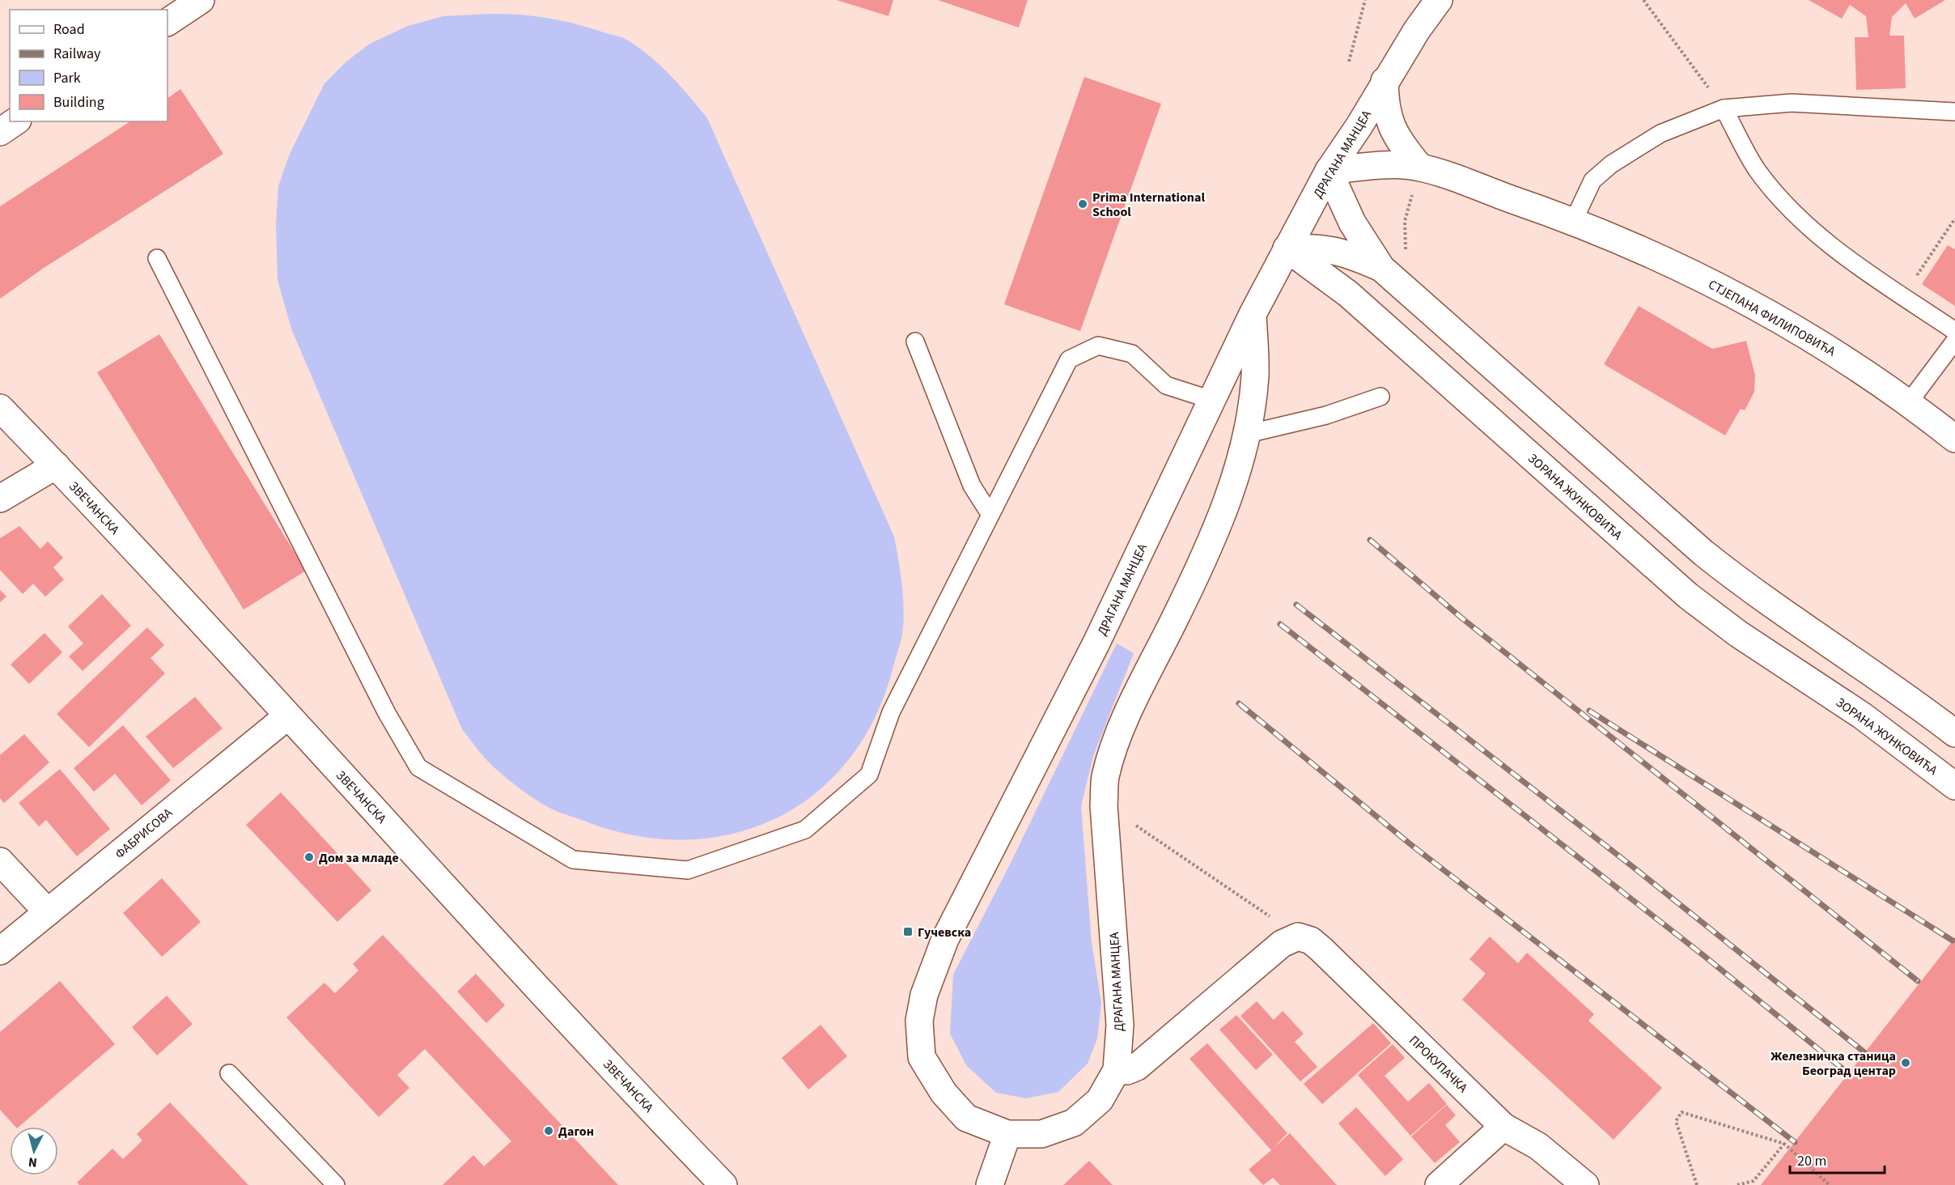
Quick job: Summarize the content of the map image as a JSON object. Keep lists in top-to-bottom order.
{
  "streets": {
    "street": [
      "ДРАГАНА МАНЦЕА",
      "СТЈЕПАНА ФИЛИПОВИЋА",
      "ЗОРАНА ЖУНКОВИЋА",
      "ЗВЕЧАНСКА",
      "ФАБРИСОВА",
      "ПРОКУПАЧКА"
    ]
  },
  "crossings": [
    ["ДРАГАНА МАНЦЕА", "СТЈЕПАНА ФИЛИПОВИЋА"],
    ["ДРАГАНА МАНЦЕА", "ЗОРАНА ЖУНКОВИЋА"],
    ["ЗВЕЧАНСКА", "ФАБРИСОВА"]
  ],
  "places": {
    "other": [
      "Prima International School",
      "Дом за младе",
      "Железничка станица Београд центар",
      "Дагон"
    ],
    "transit": ["Гучевска"]
  },
  "legend": [
    "Road",
    "Railway",
    "Park",
    "Building"
  ],
  "scale_bar": "20 m",
  "north": "bottom"
}
